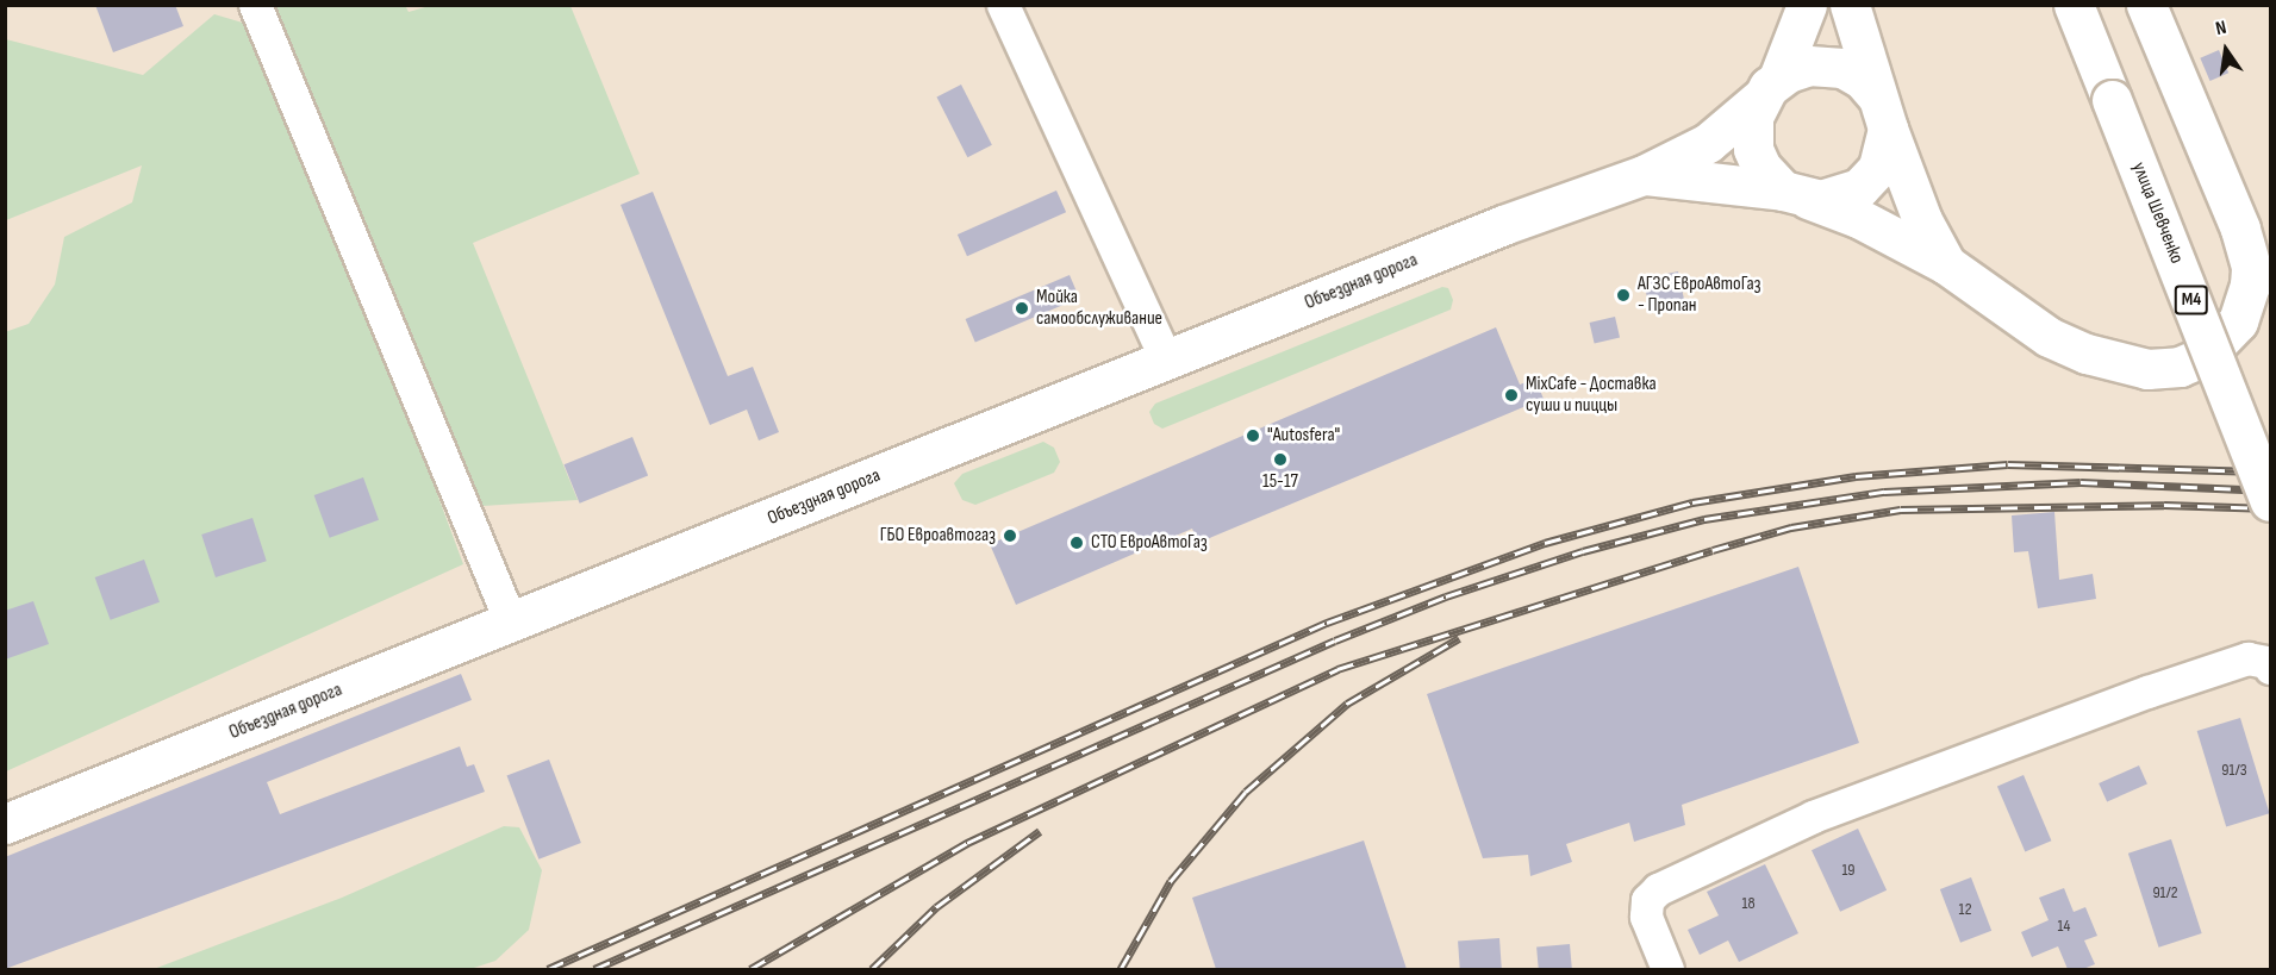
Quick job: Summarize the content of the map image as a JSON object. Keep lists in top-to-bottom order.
{
  "streets": {
    "main road": ["улица Шевченко", "Объездная дорога", "M4"]
  },
  "places": [
    "АГЗС ЕвроАвтоГаз - Пропан",
    "Мойка самообслуживание",
    "MixCafe - Доставка суши и пиццы",
    "\"Autosfera\"",
    "15-17",
    "ГБО Евроавтогаз",
    "СТО ЕвроАвтоГаз"
  ],
  "house_numbers": [
    "91/3",
    "19",
    "91/2",
    "18",
    "12",
    "14"
  ],
  "north": "top"
}
